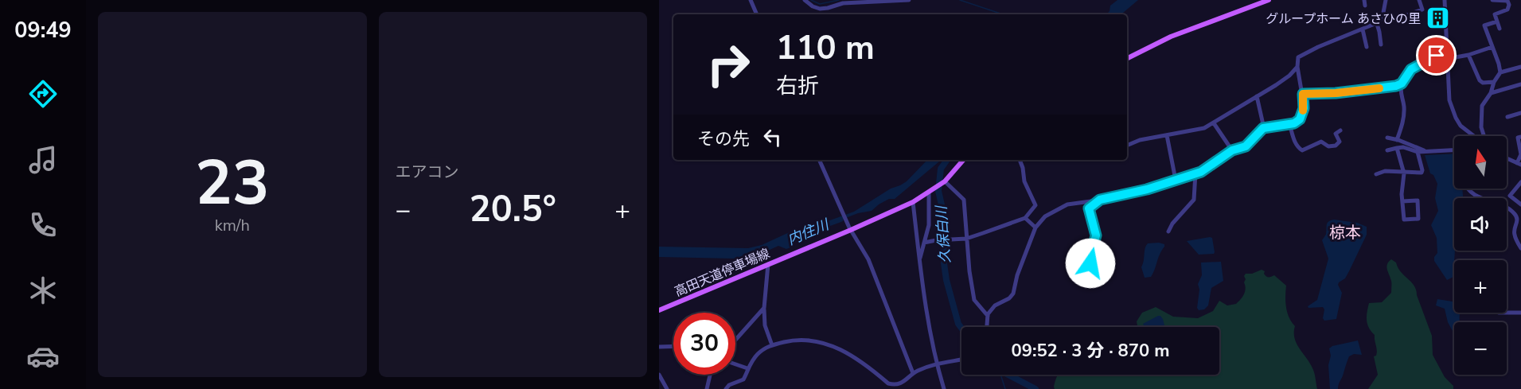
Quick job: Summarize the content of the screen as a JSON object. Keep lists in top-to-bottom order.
{
  "streets": {
    "main road": ["高田天道停車場線"]
  },
  "districts": ["椋本"],
  "water": ["内住川", "久保白川"],
  "places": {
    "building": ["グループホーム あさひの里"]
  },
  "north": "top",
  "page": {
    "tabs": "09:49",
    "tile": [
      ["23", "km/h"],
      "エアコン"
    ],
    "turn": ["110 m", "右折"],
    "then": "その先",
    "map_buttons": ["+", "−"],
    "heat": ["−", "20.5°", "+"],
    "limit": "30",
    "trip": "09:52 · 3 分 · 870 m"
  }
}
